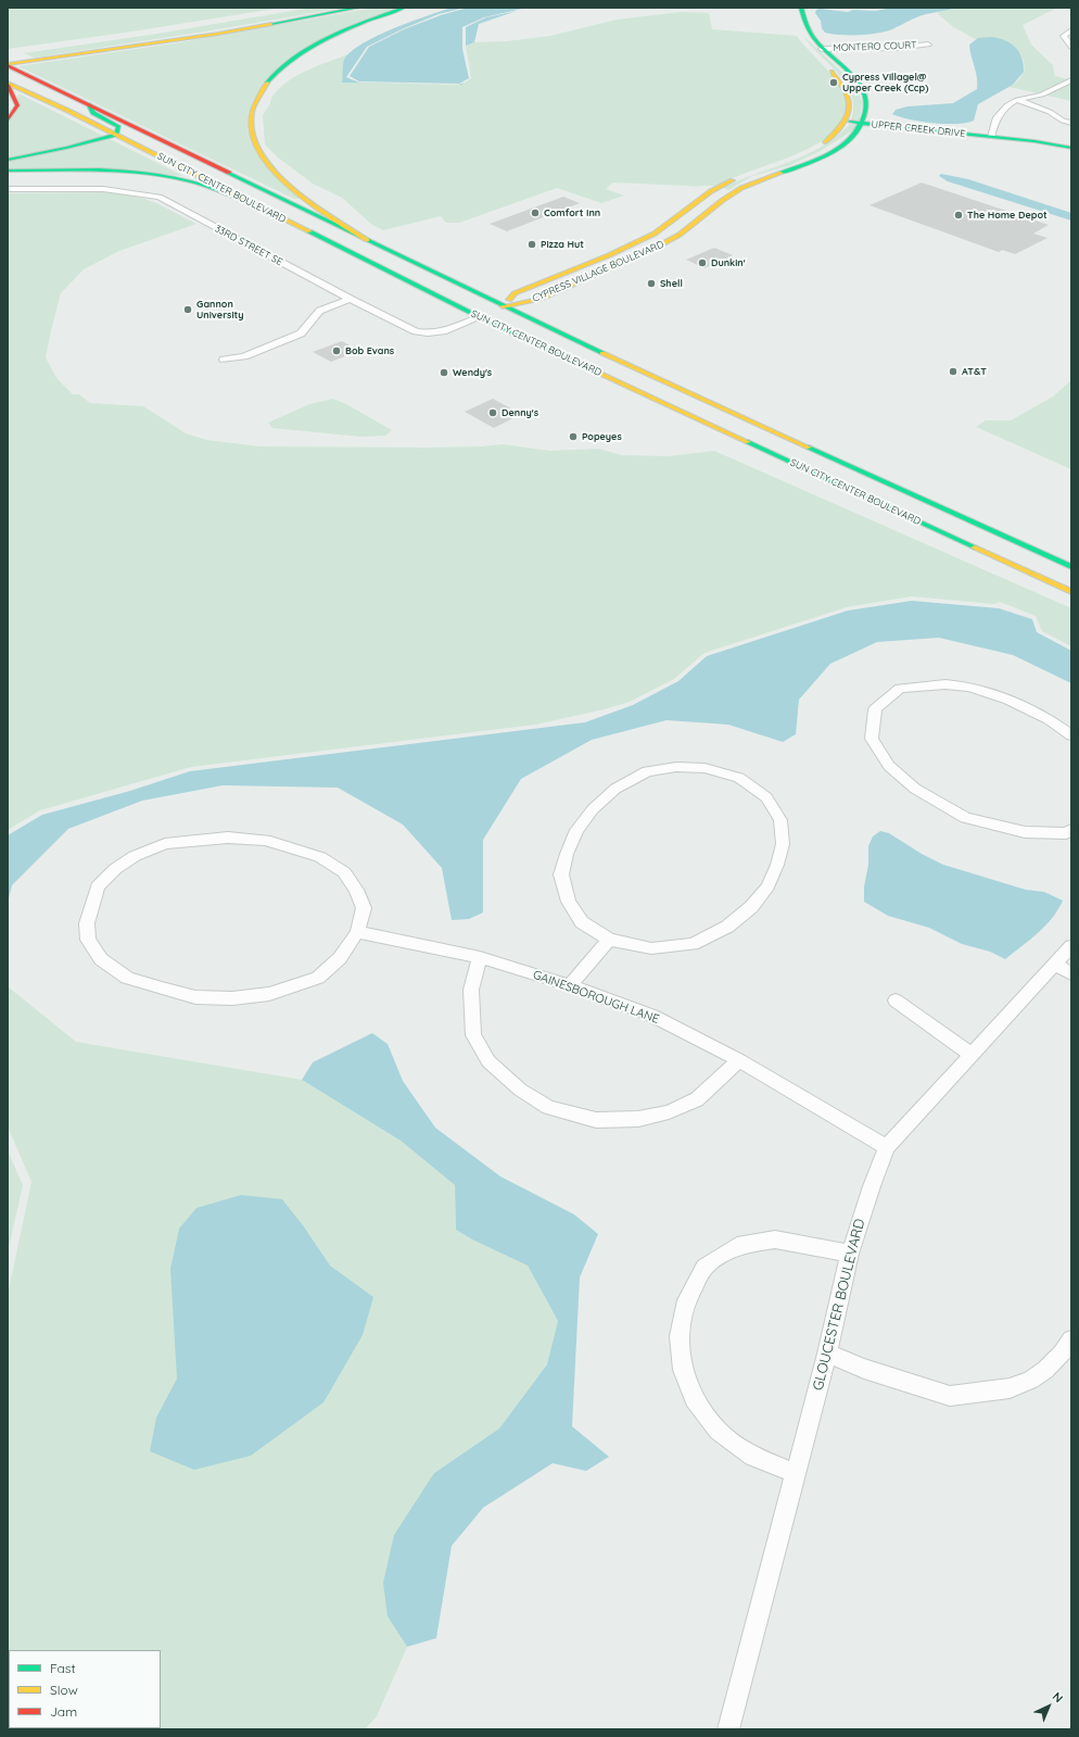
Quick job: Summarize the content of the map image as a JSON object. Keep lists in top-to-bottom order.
{
  "streets": {
    "main road": ["UPPER CREEK DRIVE", "SUN CITY CENTER BOULEVARD", "CYPRESS VILLAGE BOULEVARD"],
    "street": [
      "MONTERO COURT",
      "33RD STREET SE",
      "GAINESBOROUGH LANE",
      "GLOUCESTER BOULEVARD"
    ]
  },
  "crossings": [
    ["UPPER CREEK DRIVE", "CYPRESS VILLAGE BOULEVARD"],
    ["SUN CITY CENTER BOULEVARD", "33RD STREET SE"],
    ["SUN CITY CENTER BOULEVARD", "CYPRESS VILLAGE BOULEVARD"],
    ["GAINESBOROUGH LANE", "GLOUCESTER BOULEVARD"]
  ],
  "places": [
    "Cypress Villagel@ Upper Creek (Ccp)",
    "Comfort Inn",
    "The Home Depot",
    "Pizza Hut",
    "Dunkin'",
    "Shell",
    "Gannon University",
    "Bob Evans",
    "AT&T",
    "Wendy's",
    "Denny's",
    "Popeyes"
  ],
  "legend": ["Fast", "Slow", "Jam"],
  "north": "top right"
}
